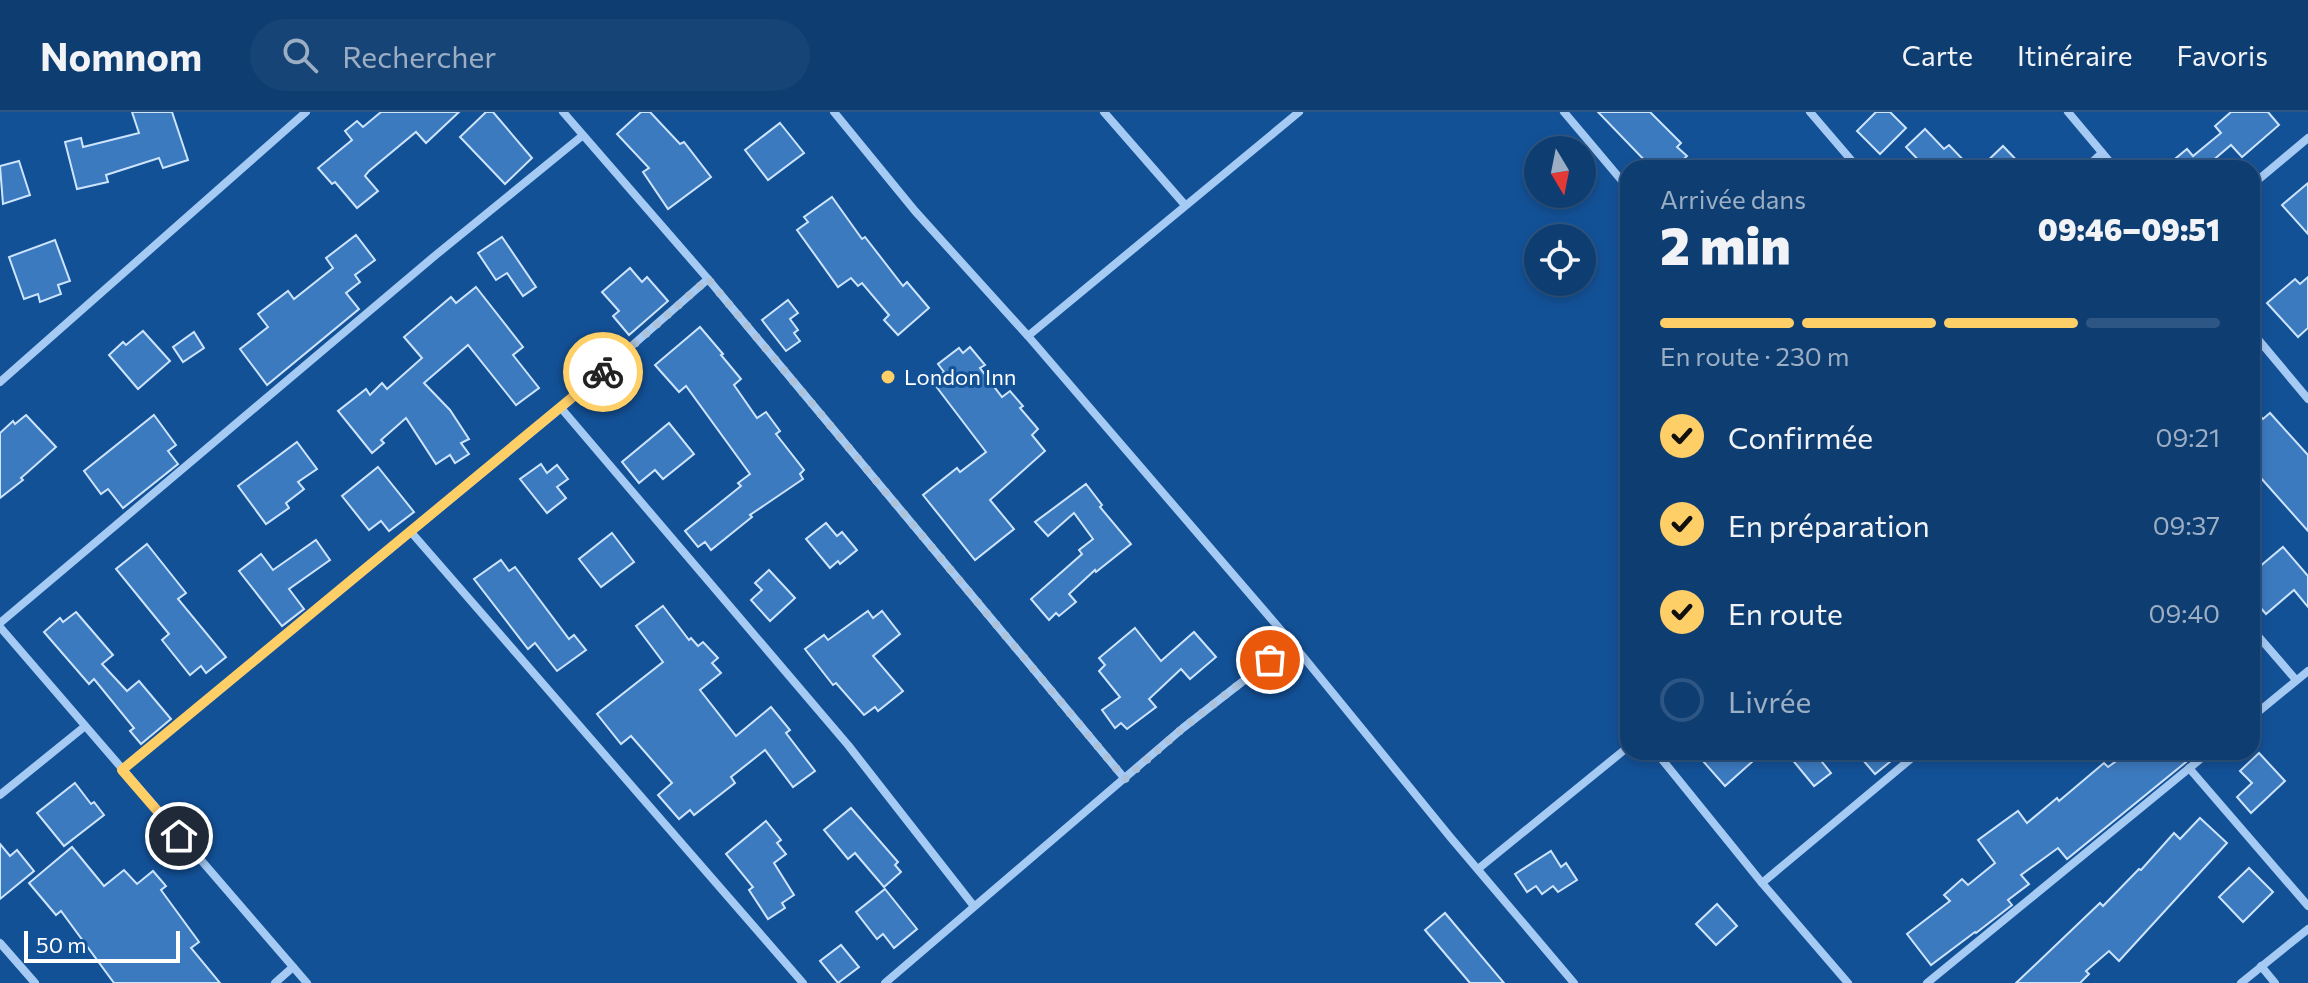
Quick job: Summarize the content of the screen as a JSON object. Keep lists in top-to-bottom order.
{
  "places": ["London Inn"],
  "scale_bar": "50 m",
  "north": "bottom",
  "page": {
    "header": "Nomnom",
    "search": "Rechercher",
    "nav": ["Carte", "Itinéraire", "Favoris"],
    "heading": ["2 min", "Arrivée dans", "09:46–09:51"],
    "bar": "En route · 230 m",
    "list": [
      ["Confirmée", "09:21"],
      ["En préparation", "09:37"],
      ["En route", "09:40"],
      "Livrée"
    ],
    "scale": "50 m"
  }
}
